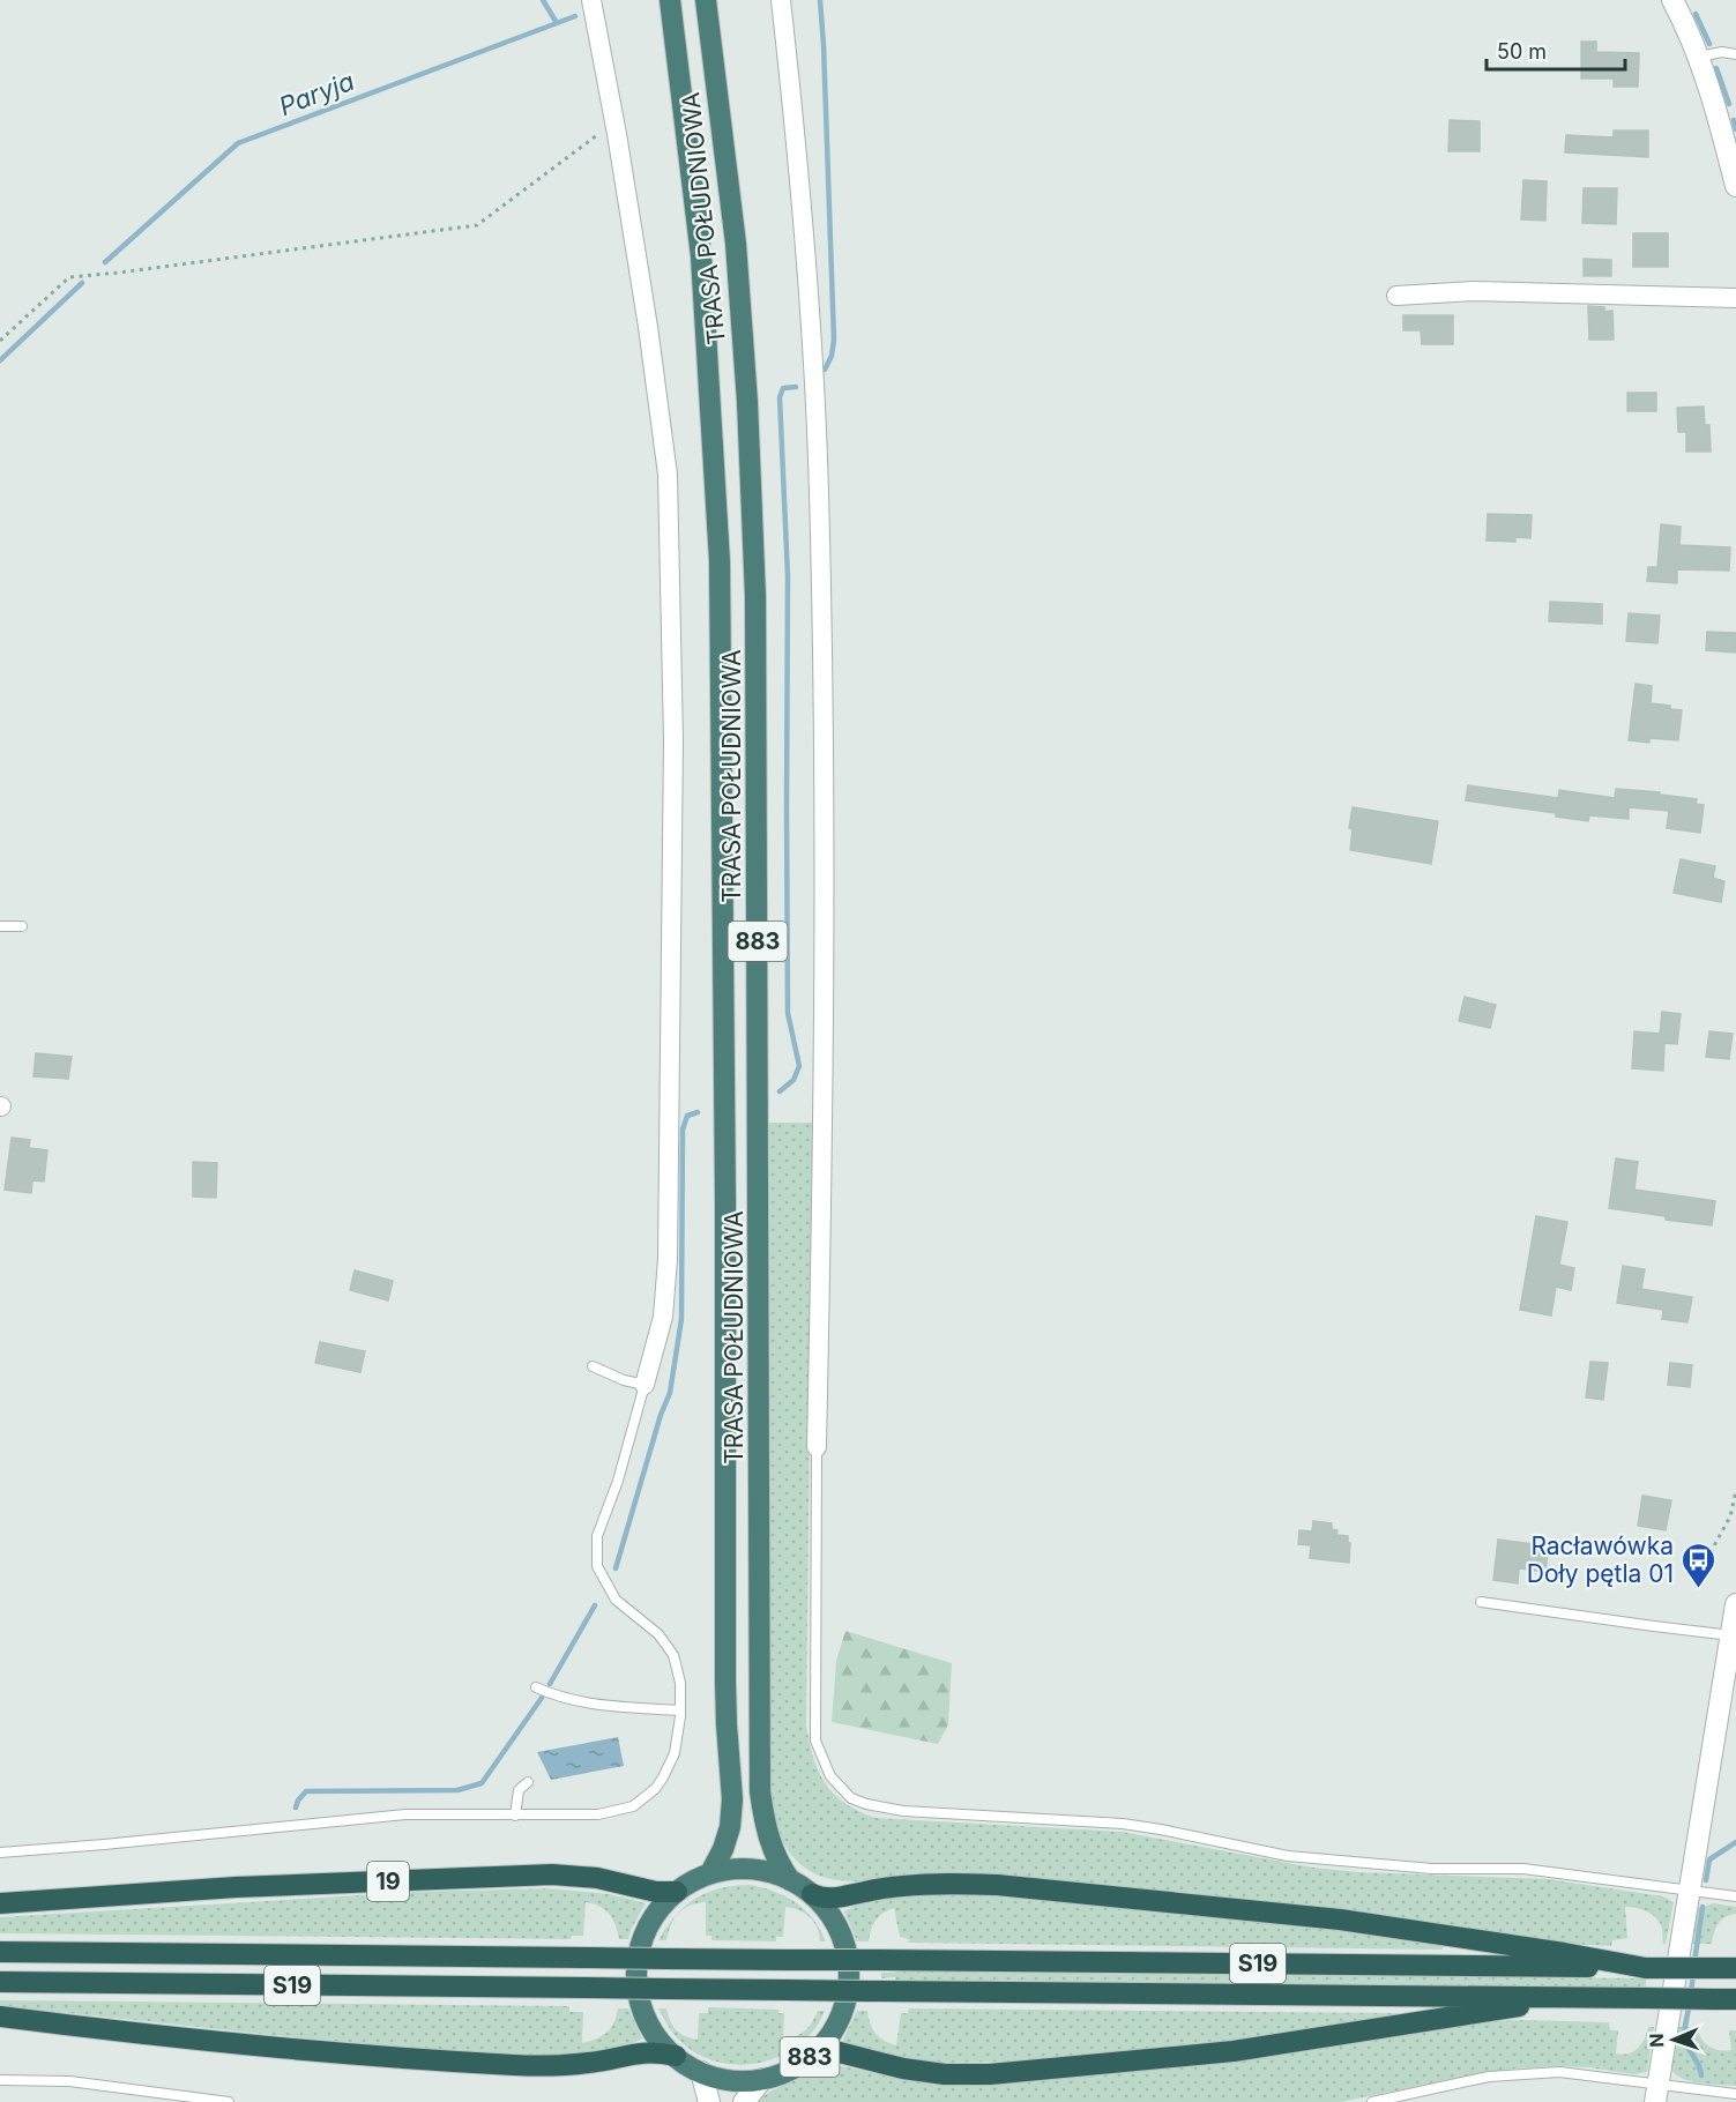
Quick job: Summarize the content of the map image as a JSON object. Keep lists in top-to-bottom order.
{
  "streets": {
    "highway": [
      "TRASA POŁUDNIOWA",
      "883",
      "19",
      "S19"
    ]
  },
  "crossings": [
    ["TRASA POŁUDNIOWA", "883"],
    ["TRASA POŁUDNIOWA", "19"],
    ["883", "19"]
  ],
  "water": ["Paryja"],
  "places": {
    "bus stop": ["Racławówka Doły pętla 01"]
  },
  "scale_bar": "50 m",
  "north": "left"
}
